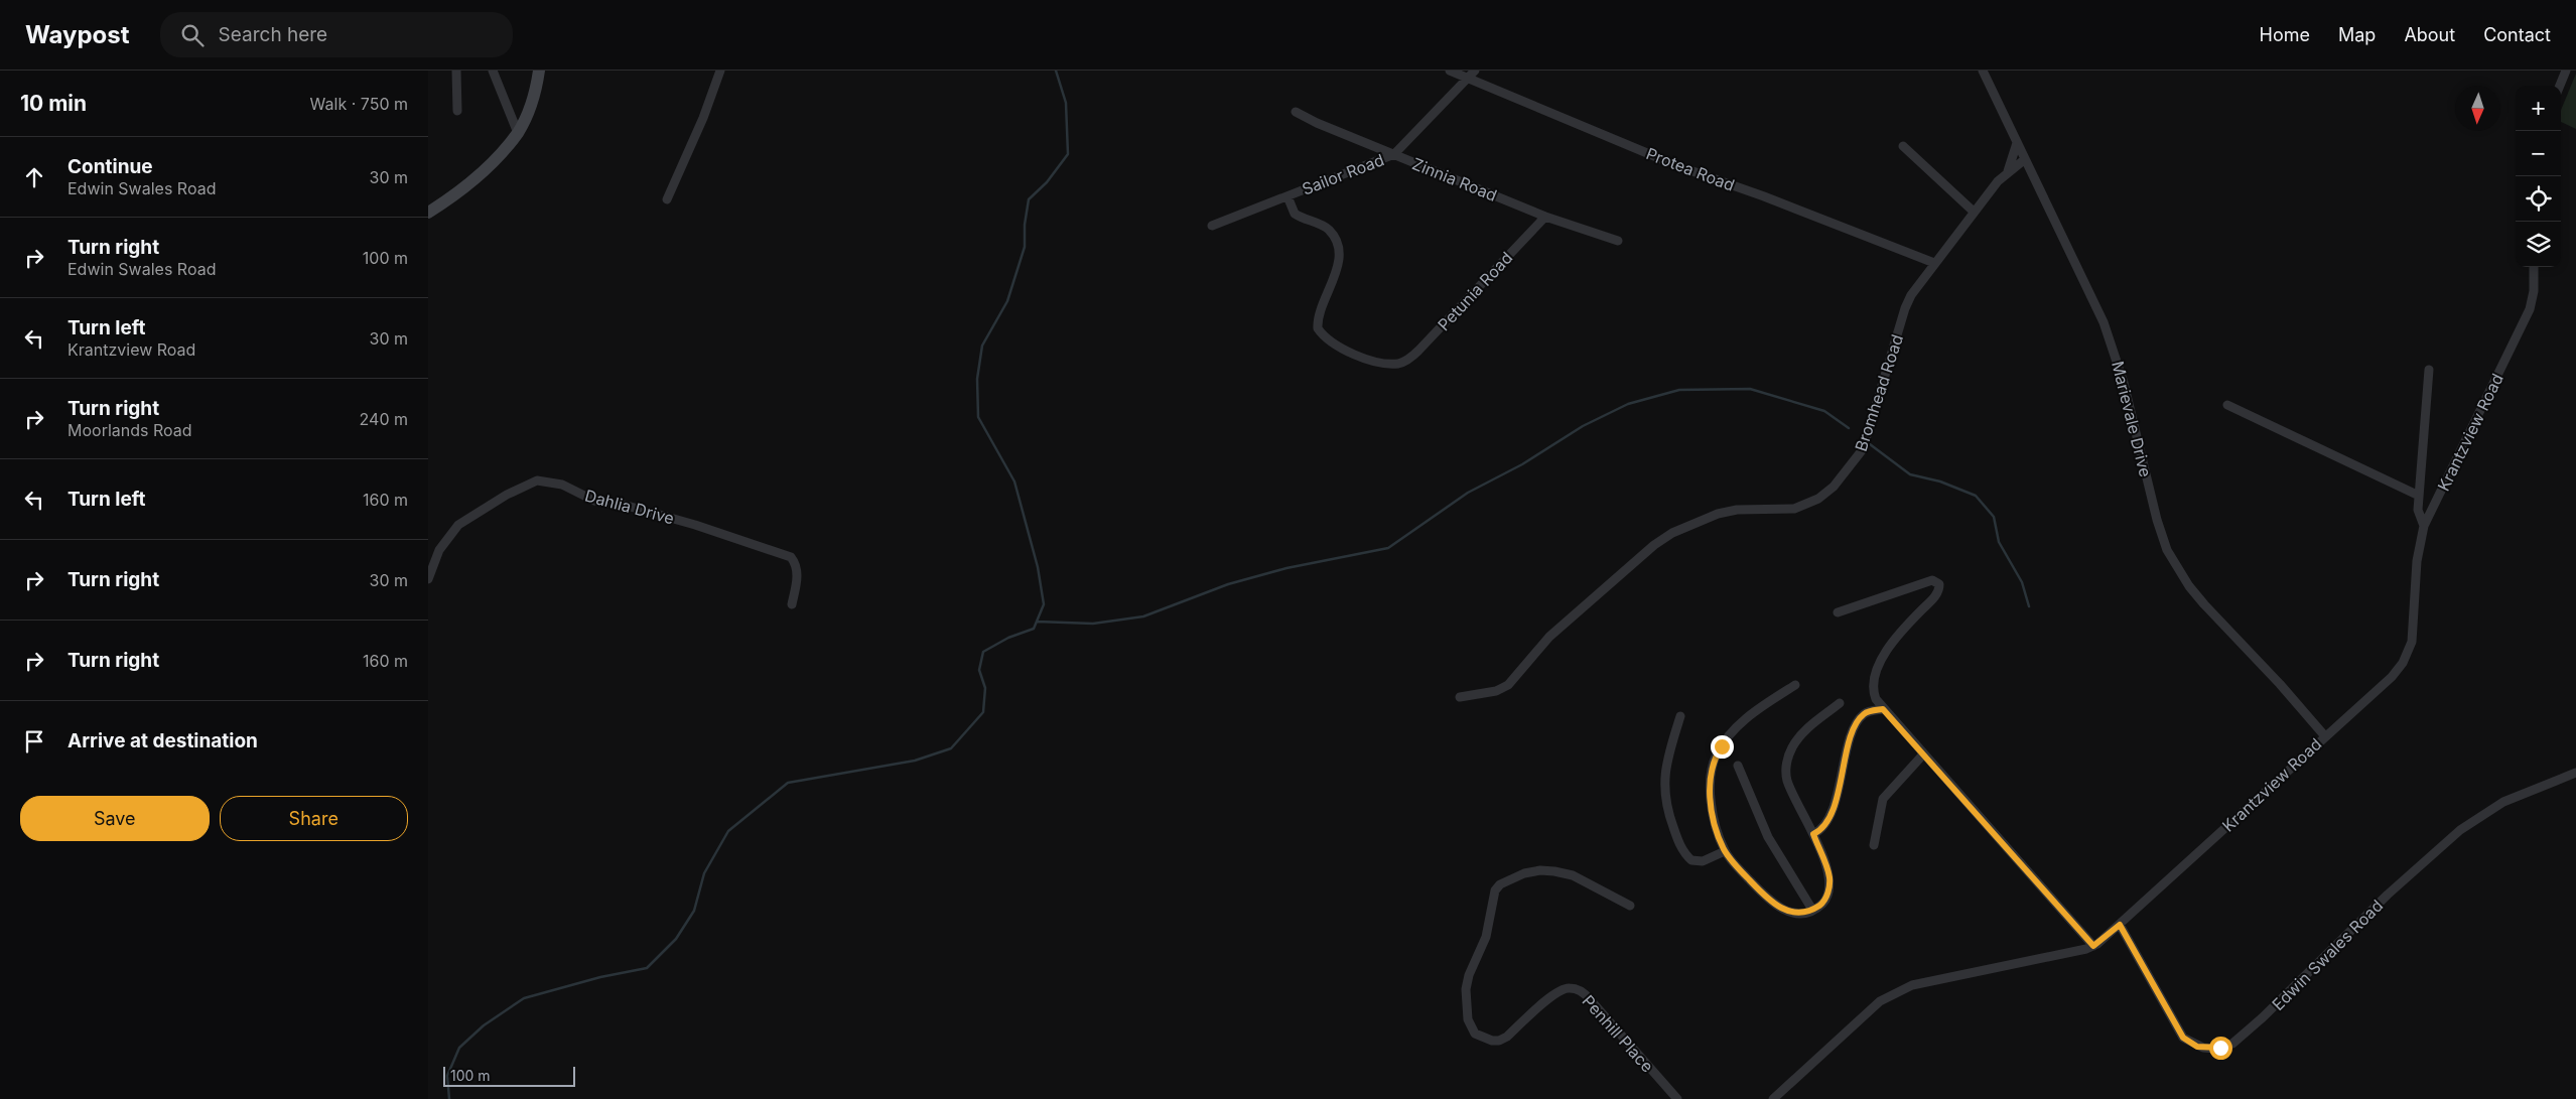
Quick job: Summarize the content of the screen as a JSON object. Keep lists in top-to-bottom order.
{
  "streets": {
    "street": [
      "Protea Road",
      "Sailor Road",
      "Zinnia Road",
      "Petunia Road",
      "Bromhead Road",
      "Marievale Drive",
      "Krantzview Road",
      "Dahlia Drive",
      "Edwin Swales Road",
      "Penhill Place"
    ]
  },
  "crossings": [
    ["Protea Road", "Sailor Road"],
    ["Protea Road", "Bromhead Road"],
    ["Sailor Road", "Zinnia Road"],
    ["Sailor Road", "Petunia Road"],
    ["Zinnia Road", "Petunia Road"],
    ["Bromhead Road", "Marievale Drive"],
    ["Marievale Drive", "Krantzview Road"],
    ["Krantzview Road", "Edwin Swales Road"]
  ],
  "scale_bar": "100 m",
  "north": "bottom",
  "page": {
    "header": "Waypost",
    "search": "Search here",
    "nav": [
      "Home",
      "Map",
      "About",
      "Contact"
    ],
    "heading": ["10 min", "Walk · 750 m"],
    "map_buttons": ["+", "−"],
    "list": [
      ["Continue", "Edwin Swales Road", "30 m"],
      ["Turn right", "Edwin Swales Road", "100 m"],
      ["Turn left", "Krantzview Road", "30 m"],
      ["Turn right", "Moorlands Road", "240 m"],
      ["Turn left", "160 m"],
      ["Turn right", "30 m"],
      ["Turn right", "160 m"],
      "Arrive at destination"
    ],
    "buttons": ["Save", "Share"],
    "scale": "100 m"
  }
}
